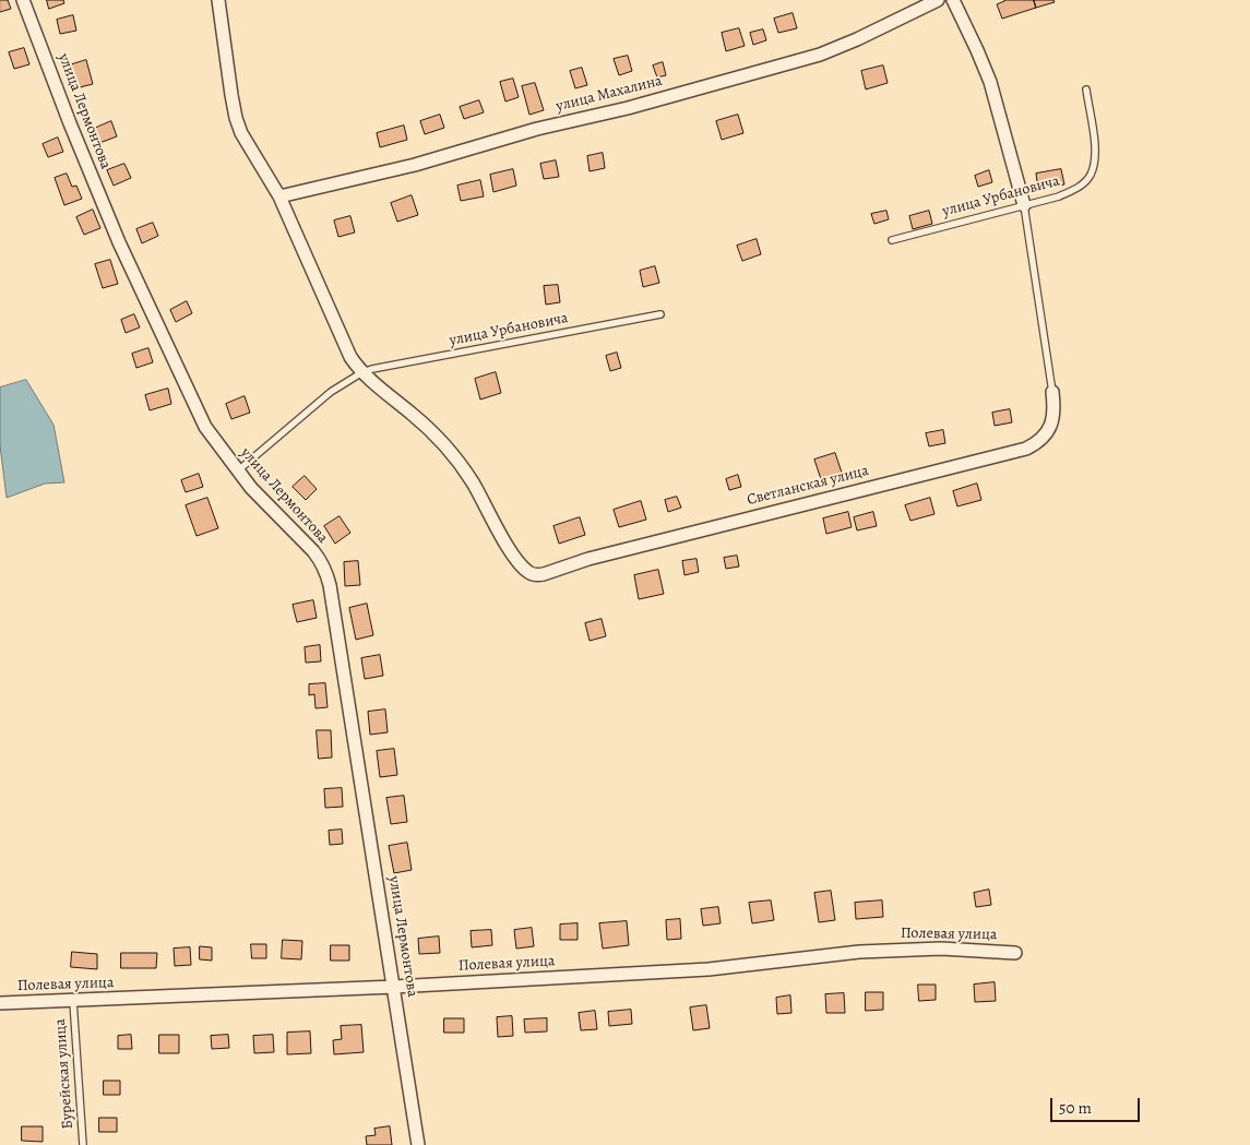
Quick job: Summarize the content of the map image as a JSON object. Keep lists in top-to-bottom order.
{
  "streets": {
    "street": [
      "улица Махалина",
      "улица Лермонтова",
      "Светланская улица",
      "Полевая улица"
    ],
    "lane": ["улица Урбановича", "Бурейская улица"]
  },
  "crossings": [
    ["улица Лермонтова", "улица Урбановича"],
    ["улица Лермонтова", "Полевая улица"],
    ["улица Урбановича", "Светланская улица"],
    ["Полевая улица", "Бурейская улица"]
  ],
  "scale_bar": "50 m"
}
